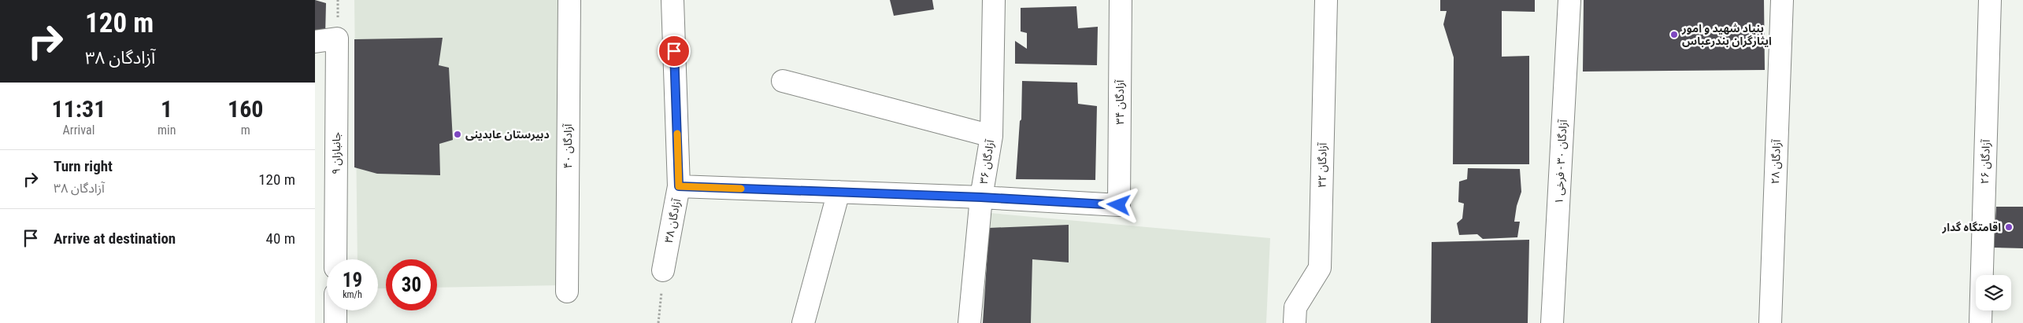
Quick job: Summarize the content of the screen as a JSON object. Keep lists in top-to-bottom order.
{
  "streets": {
    "street": [
      "آزادگان ۳۴",
      "آزادگان ۴۰",
      "جانبازان ۹",
      "آزادگان ۳۶",
      "آزادگان ۳۰ - فرخی ۱",
      "آزادگان ۲۸",
      "آزادگان ۲۶",
      "آزادگان ۳۲",
      "آزادگان ۳۸"
    ]
  },
  "crossings": [
    ["آزادگان ۳۴", "آزادگان ۳۶"]
  ],
  "places": ["بنیاد شهید و امور ایثارگران بندرعباس", "دبیرستان عابدینی", "اقامتگاه گدار"],
  "page": {
    "turn": ["120 m", "آزادگان ۳۸"],
    "eta": [
      "11:31",
      "Arrival",
      "1",
      "min",
      "160",
      "m"
    ],
    "list": [
      {
        "name": "Turn right",
        "note": "آزادگان ۳۸",
        "value": "120 m"
      },
      {
        "name": "Arrive at destination",
        "value": "40 m"
      }
    ],
    "speed": "19 km/h",
    "limit": "30"
  }
}
